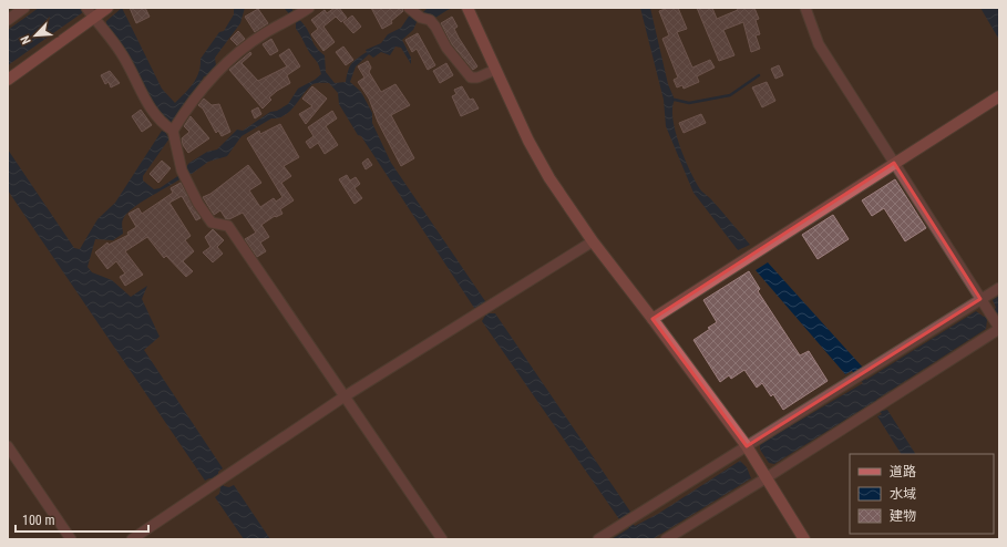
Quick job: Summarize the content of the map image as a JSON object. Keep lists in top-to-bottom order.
{
  "legend": ["道路", "水域", "建物"],
  "scale_bar": "100 m",
  "north": "bottom left"
}
